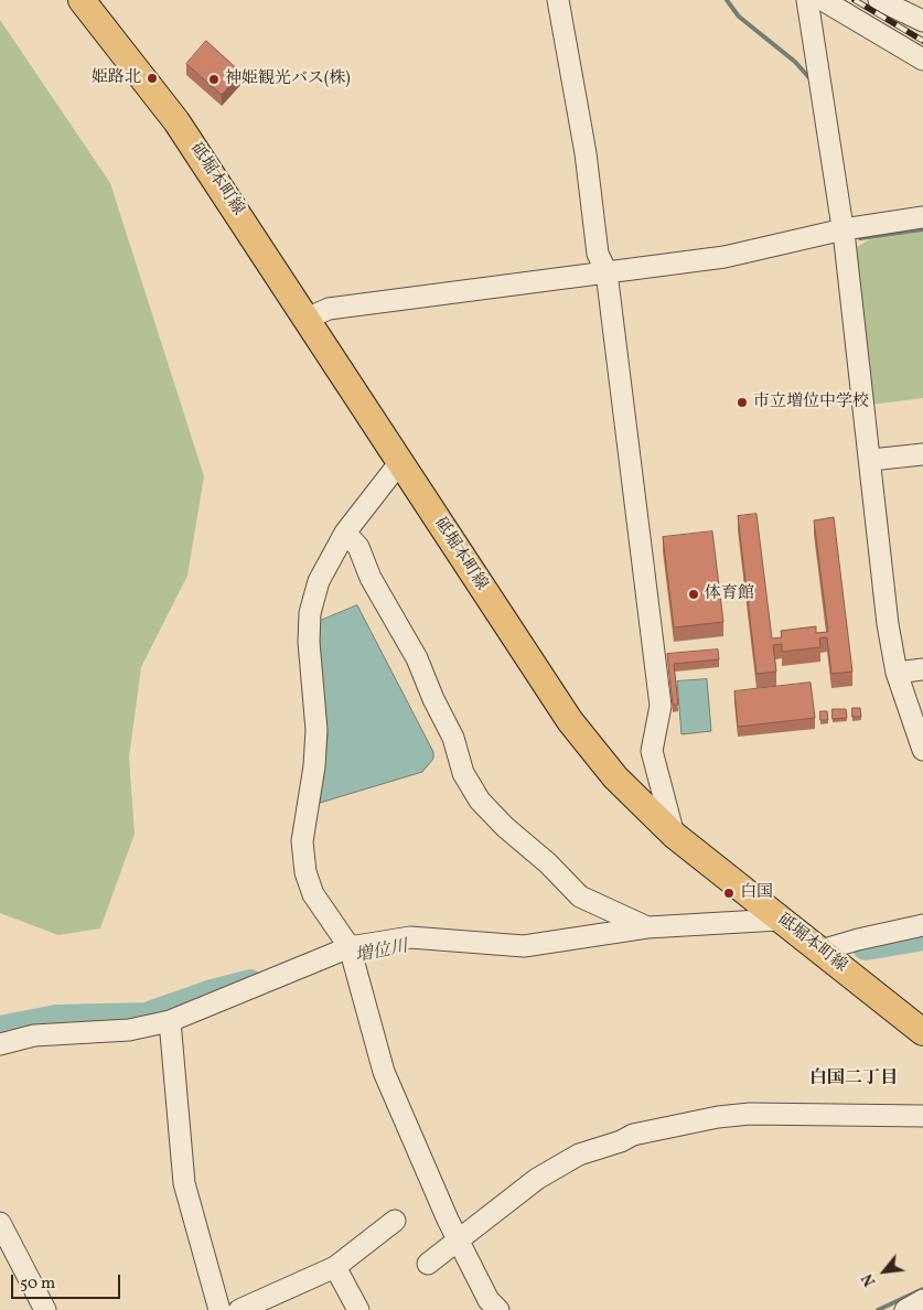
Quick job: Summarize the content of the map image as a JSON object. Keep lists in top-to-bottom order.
{
  "streets": {
    "main road": ["砥堀本町線"]
  },
  "districts": ["白国二丁目"],
  "water": ["増位川"],
  "places": [
    "姫路北",
    "神姫観光バス(株)",
    "市立増位中学校",
    "体育館",
    "白国"
  ],
  "scale_bar": "50 m",
  "north": "bottom left"
}
